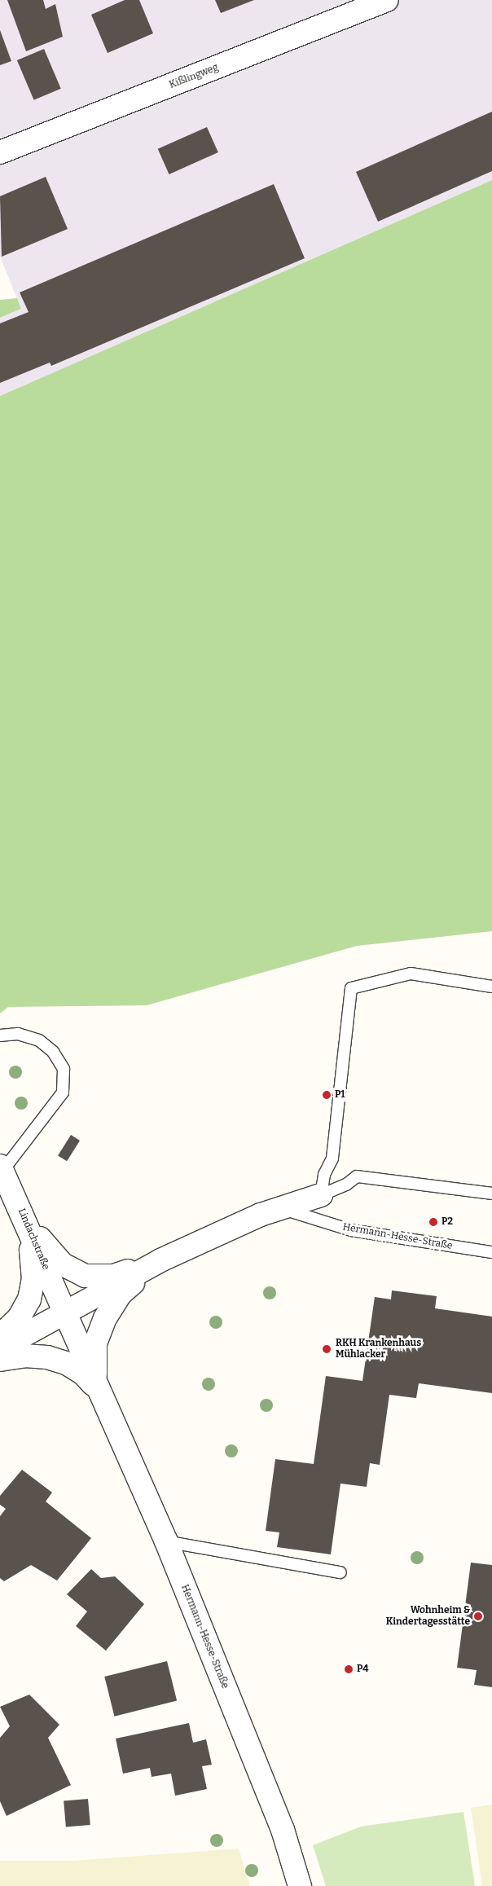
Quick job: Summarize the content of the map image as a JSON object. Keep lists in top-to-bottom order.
{
  "streets": {
    "street": ["Kißlingweg", "Hermann-Hesse-Straße", "Lindachstraße"]
  },
  "crossings": [
    ["Hermann-Hesse-Straße", "Lindachstraße"]
  ],
  "places": [
    "P1",
    "P2",
    "RKH Krankenhaus Mühlacker",
    "Wohnheim & Kindertagesstätte",
    "P4"
  ]
}
